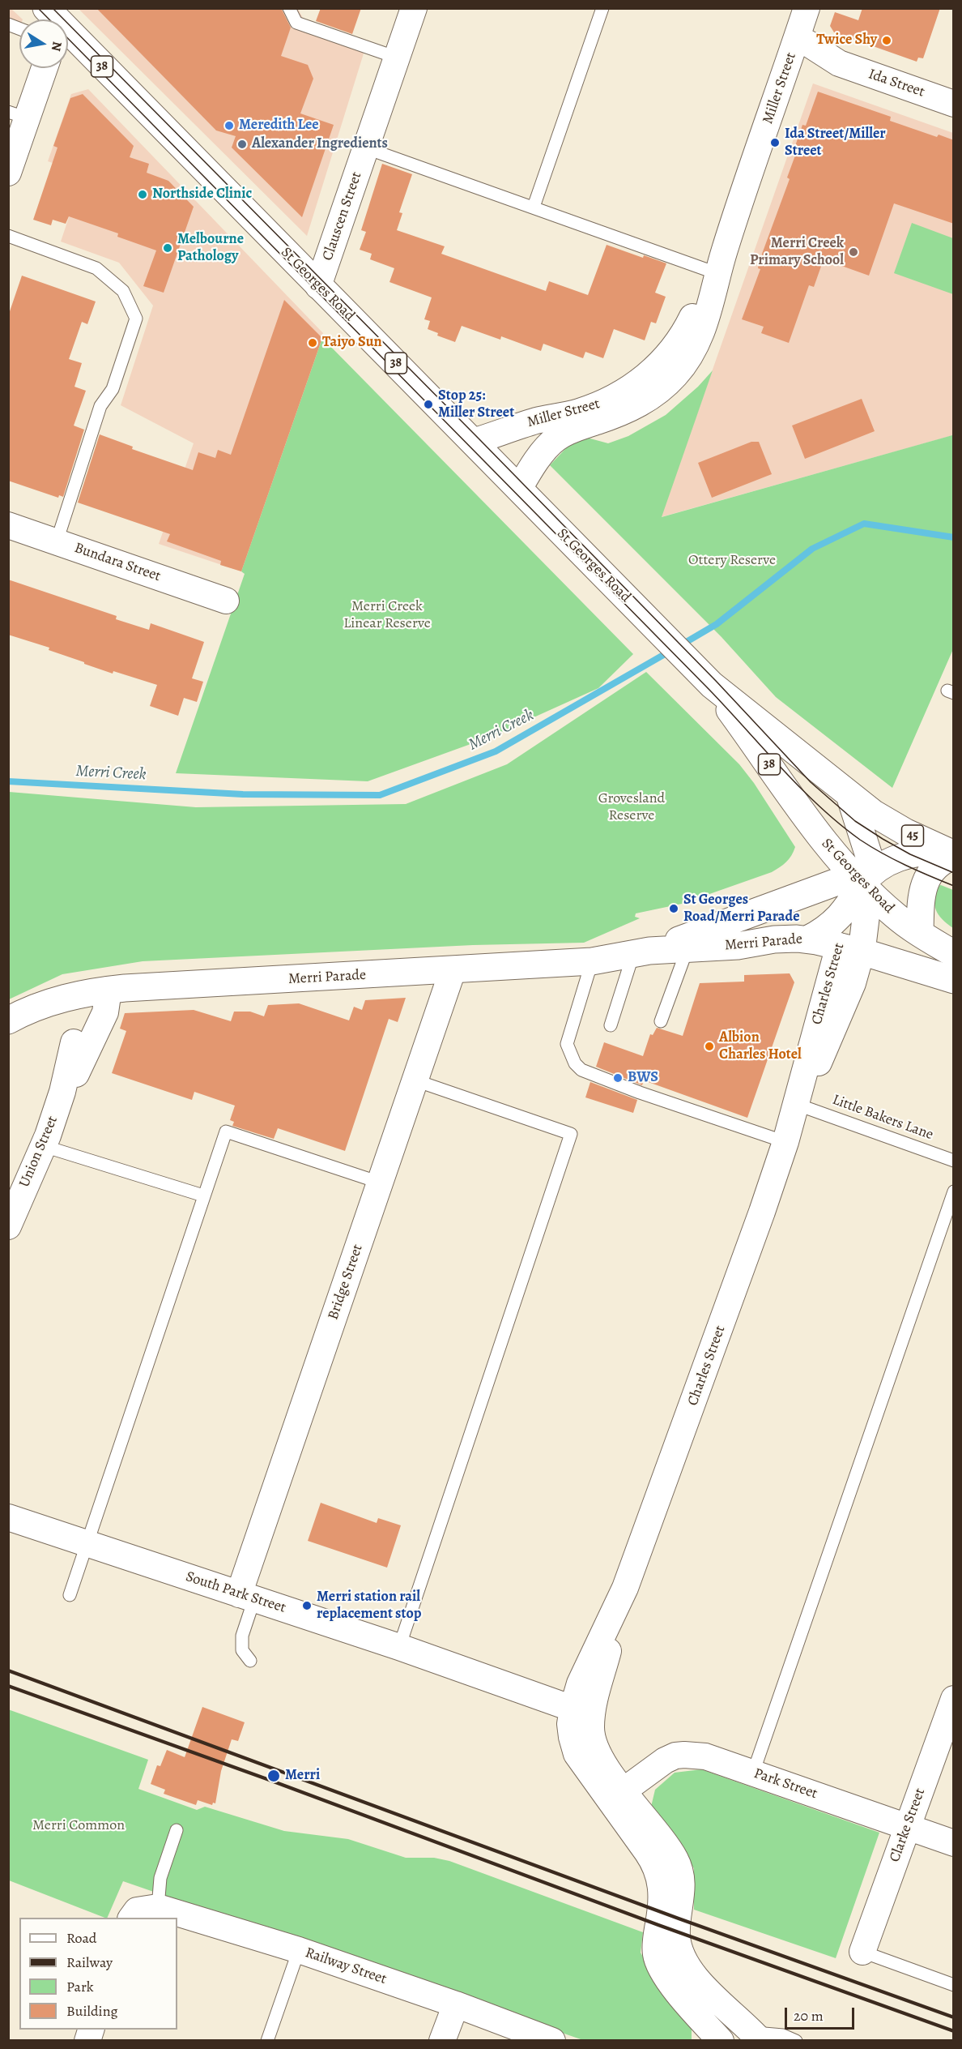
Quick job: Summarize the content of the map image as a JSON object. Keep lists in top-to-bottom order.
{
  "streets": {
    "main road": [
      "38",
      "St Georges Road",
      "45",
      "Merri Parade",
      "Charles Street"
    ],
    "street": [
      "Ida Street",
      "Miller Street",
      "Clauscen Street",
      "Bundara Street",
      "Union Street",
      "Bridge Street",
      "South Park Street",
      "Park Street",
      "Clarke Street",
      "Railway Street"
    ],
    "lane": ["Little Bakers Lane"]
  },
  "crossings": [
    ["Ida Street", "Miller Street"],
    ["Miller Street", "St Georges Road"],
    ["Clauscen Street", "St Georges Road"],
    ["St Georges Road", "Merri Parade"],
    ["St Georges Road", "Charles Street"],
    ["Merri Parade", "Charles Street"],
    ["Merri Parade", "Union Street"],
    ["Merri Parade", "Bridge Street"],
    ["Charles Street", "Little Bakers Lane"],
    ["Charles Street", "South Park Street"],
    ["Charles Street", "Park Street"],
    ["Bridge Street", "South Park Street"],
    ["Park Street", "Clarke Street"]
  ],
  "water": ["Merri Creek"],
  "parks": [
    "Ottery Reserve",
    "Merri Creek Linear Reserve",
    "Grovesland Reserve",
    "Merri Common"
  ],
  "places": [
    "Twice Shy",
    "Meredith Lee",
    "Ida Street/Miller Street",
    "Alexander Ingredients",
    "Northside Clinic",
    "Melbourne Pathology",
    "Merri Creek Primary School",
    "Taiyo Sun",
    "Stop 25: Miller Street",
    "St Georges Road/Merri Parade",
    "Albion Charles Hotel",
    "BWS",
    "Merri station rail replacement stop",
    "Merri"
  ],
  "legend": [
    "Road",
    "Railway",
    "Park",
    "Building"
  ],
  "scale_bar": "20 m",
  "north": "right"
}
